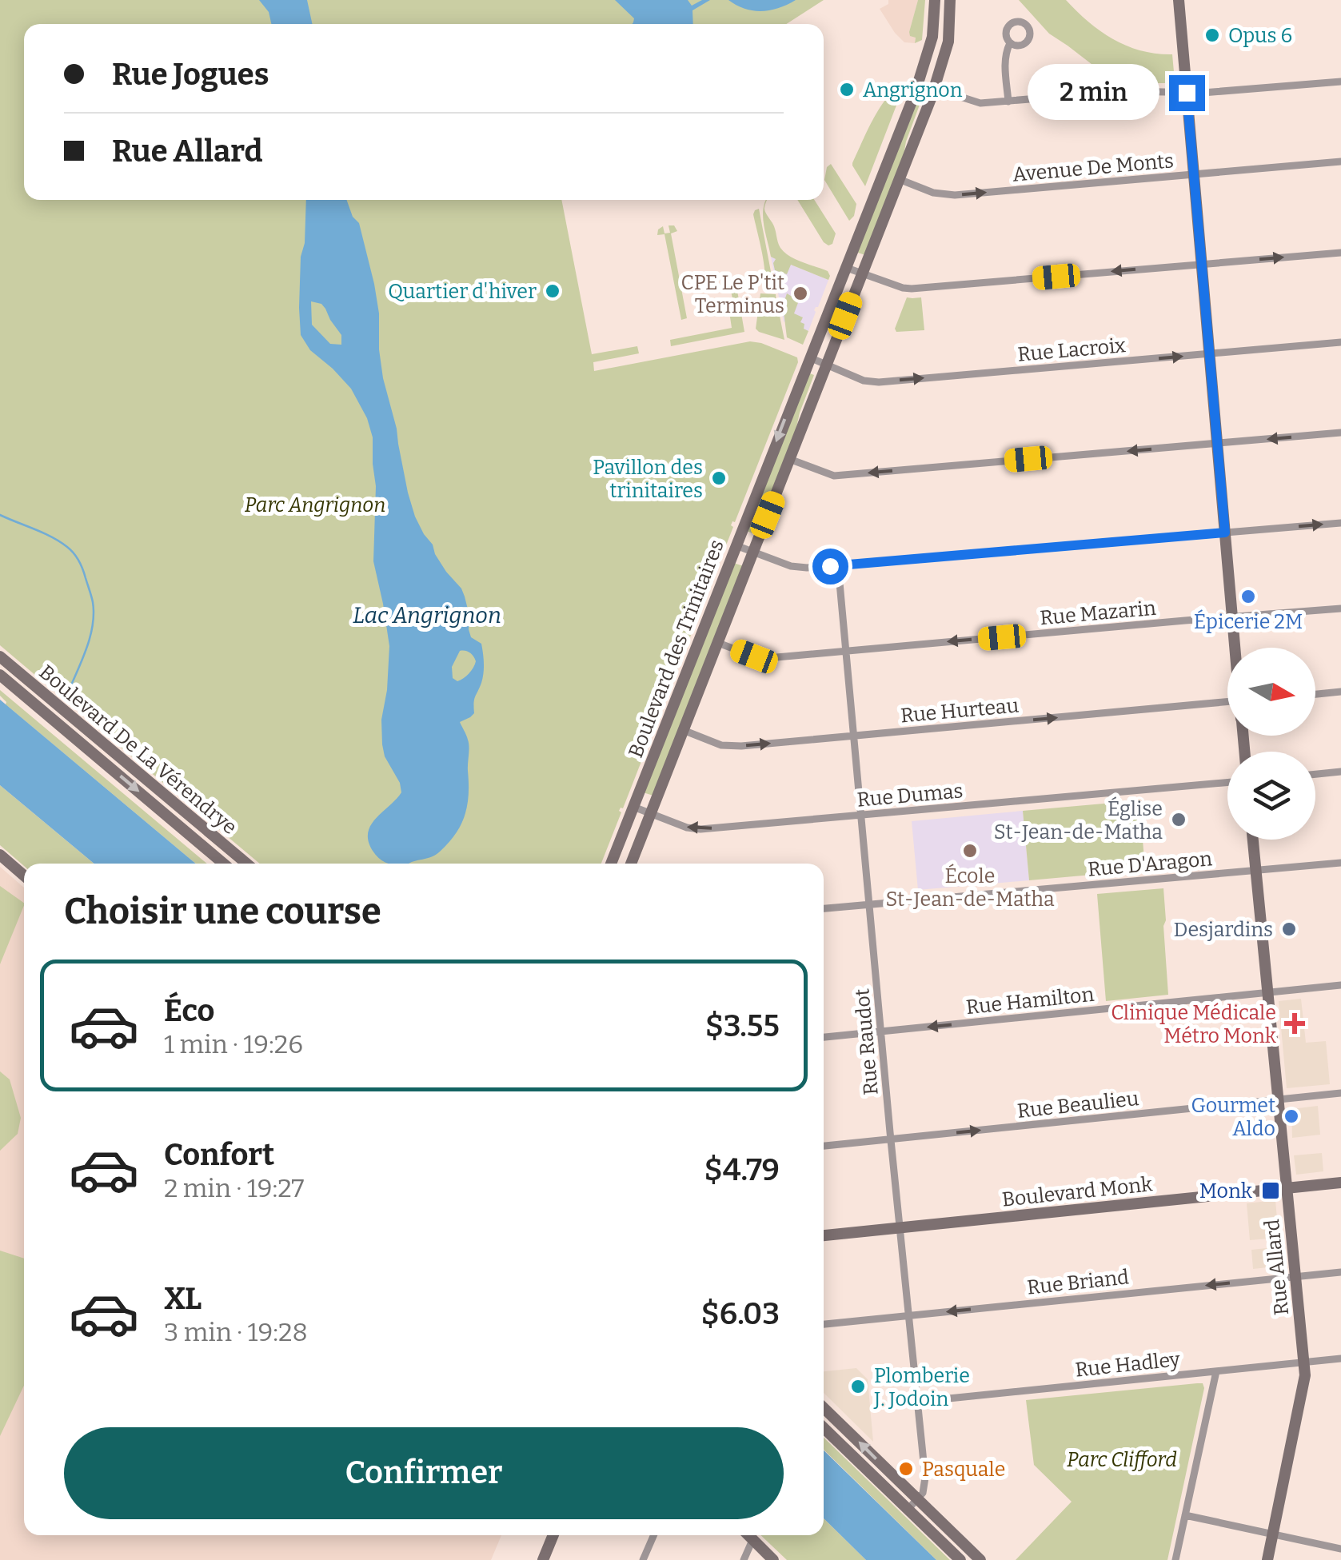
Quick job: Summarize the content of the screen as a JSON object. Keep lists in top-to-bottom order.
{
  "streets": {
    "main road": [
      "Boulevard des Trinitaires",
      "Boulevard De La Vérendrye",
      "Boulevard Monk",
      "Rue Allard"
    ],
    "street": [
      "Avenue De Monts",
      "Rue Lacroix",
      "Rue Mazarin",
      "Rue Hurteau",
      "Rue Dumas",
      "Rue D'Aragon",
      "Rue Hamilton",
      "Rue Raudot",
      "Rue Beaulieu",
      "Rue Briand",
      "Rue Hadley"
    ]
  },
  "crossings": [
    ["Avenue De Monts", "Boulevard des Trinitaires"],
    ["Rue Lacroix", "Boulevard des Trinitaires"],
    ["Rue Mazarin", "Boulevard des Trinitaires"],
    ["Rue Mazarin", "Rue Raudot"],
    ["Boulevard des Trinitaires", "Rue Hurteau"],
    ["Boulevard des Trinitaires", "Rue Dumas"],
    ["Rue Hurteau", "Rue Raudot"],
    ["Rue Dumas", "Rue Raudot"],
    ["Rue D'Aragon", "Rue Raudot"],
    ["Rue D'Aragon", "Rue Allard"],
    ["Rue Hamilton", "Rue Raudot"],
    ["Rue Hamilton", "Rue Allard"],
    ["Rue Raudot", "Rue Beaulieu"],
    ["Rue Raudot", "Boulevard Monk"],
    ["Rue Raudot", "Rue Briand"],
    ["Rue Raudot", "Rue Hadley"],
    ["Rue Beaulieu", "Rue Allard"],
    ["Boulevard Monk", "Rue Allard"],
    ["Rue Allard", "Rue Briand"],
    ["Rue Allard", "Rue Hadley"]
  ],
  "one_way": [
    "Avenue De Monts",
    "Rue Lacroix",
    "Rue Mazarin",
    "Rue Hurteau",
    "Rue Dumas",
    "Rue Hamilton",
    "Rue Beaulieu",
    "Rue Briand"
  ],
  "water": ["Lac Angrignon"],
  "parks": ["Parc Angrignon", "Parc Clifford"],
  "places": {
    "other": [
      "Opus 6",
      "Angrignon",
      "Quartier d'hiver",
      "CPE Le P'tit Terminus",
      "Pavillon des trinitaires",
      "Épicerie 2M",
      "Église St-Jean-de-Matha",
      "École St-Jean-de-Matha",
      "Desjardins",
      "Gourmet Aldo",
      "Plomberie J. Jodoin",
      "Pasquale"
    ],
    "health": ["Clinique Médicale Métro Monk"],
    "transit": ["Monk"]
  },
  "north": "right",
  "page": {
    "banner": ["Rue Jogues", "Rue Allard"],
    "bubble": "2 min",
    "heading": "Choisir une course",
    "list": [
      {
        "name": "Éco",
        "note": "1 min · 19:26",
        "value": "$3.55"
      },
      {
        "name": "Confort",
        "note": "2 min · 19:27",
        "value": "$4.79"
      },
      {
        "name": "XL",
        "note": "3 min · 19:28",
        "value": "$6.03"
      }
    ],
    "buttons": "Confirmer"
  }
}
